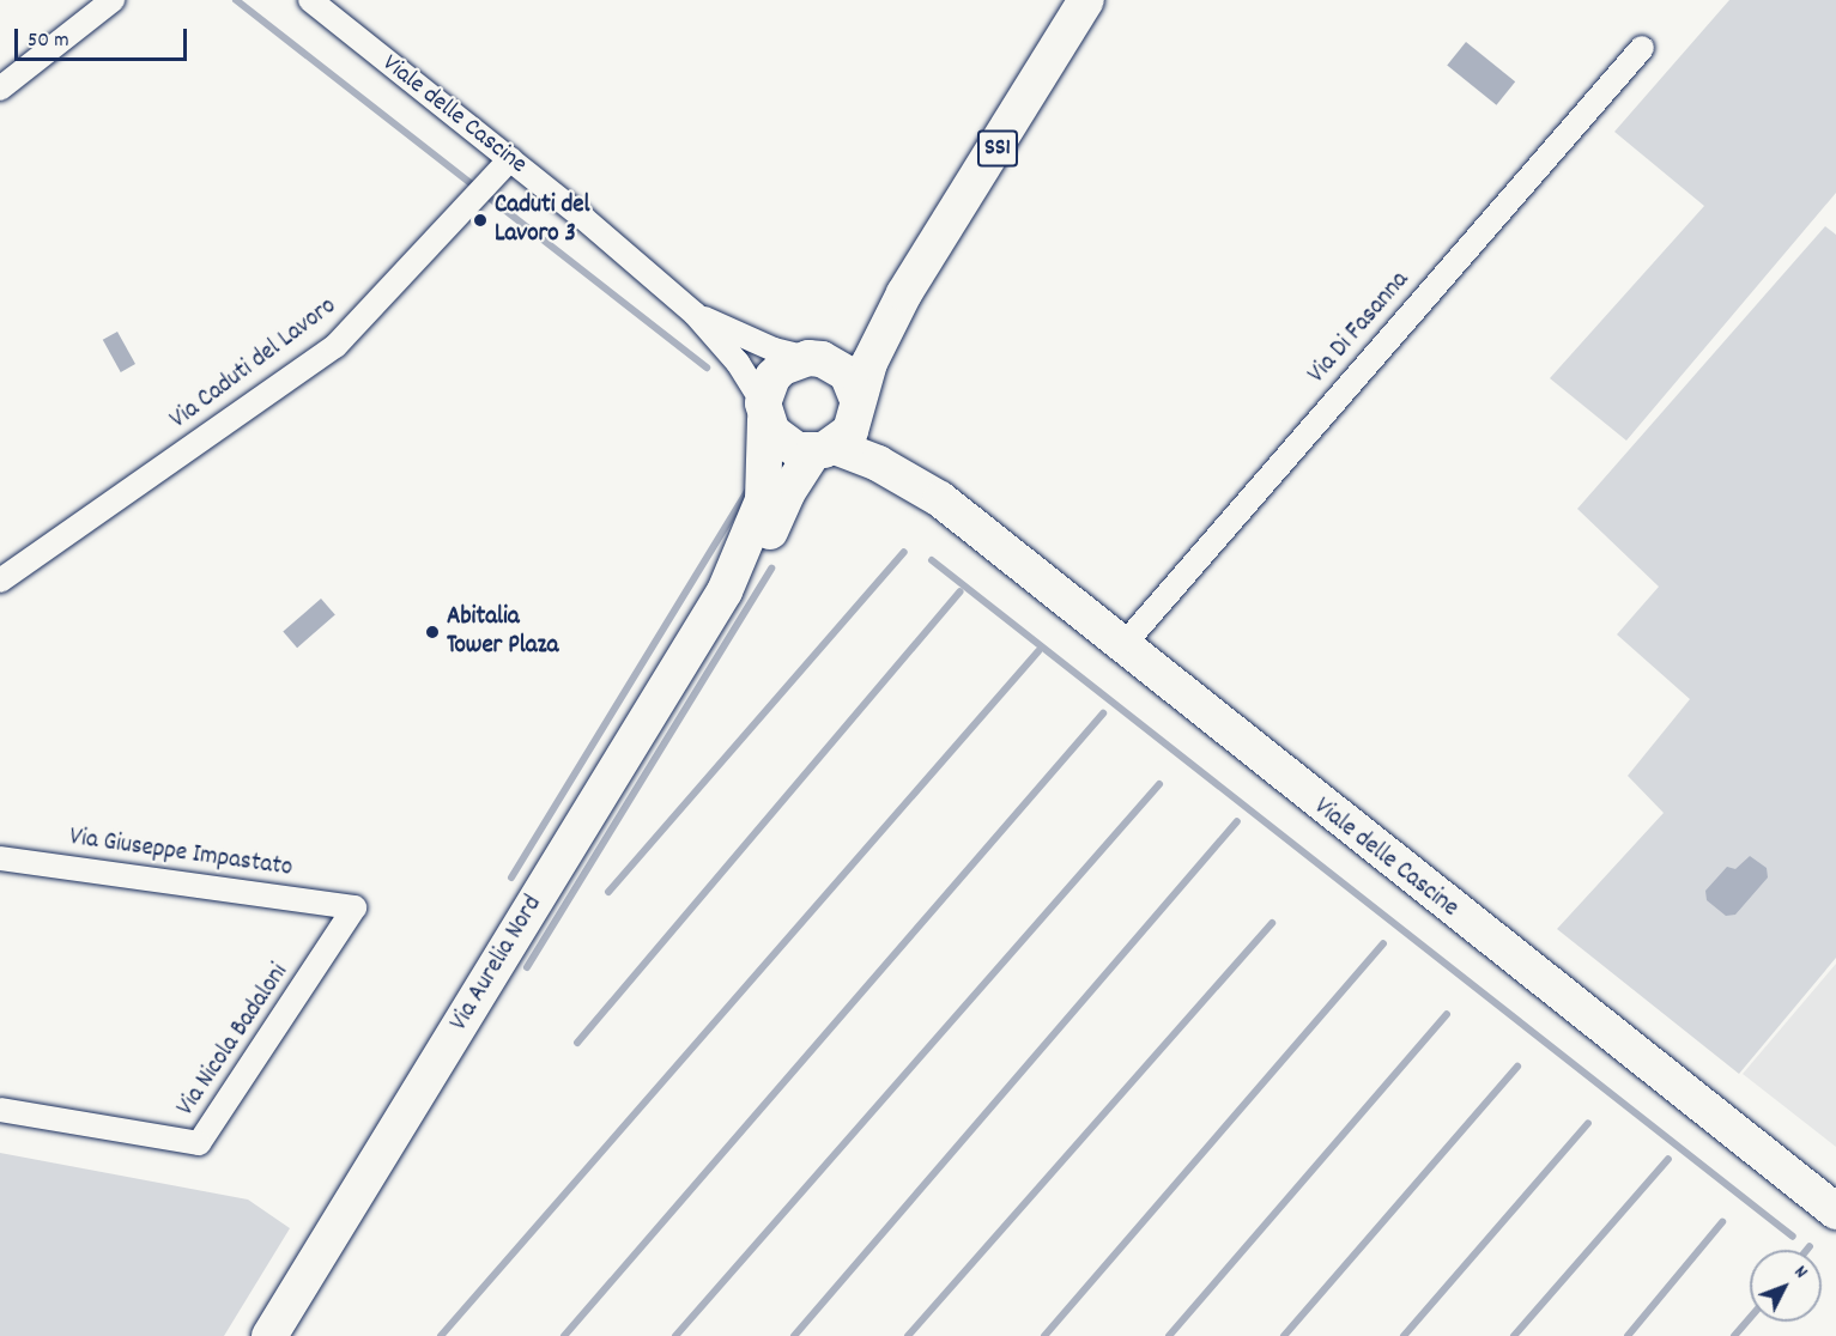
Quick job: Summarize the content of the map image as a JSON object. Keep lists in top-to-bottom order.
{
  "streets": {
    "main road": ["Viale delle Cascine", "SS1", "Via Aurelia Nord"],
    "street": [
      "Via Di Fasanna",
      "Via Caduti del Lavoro",
      "Via Giuseppe Impastato",
      "Via Nicola Badaloni"
    ]
  },
  "crossings": [
    ["Viale delle Cascine", "SS1"],
    ["Viale delle Cascine", "Via Di Fasanna"],
    ["Viale delle Cascine", "Via Caduti del Lavoro"],
    ["Viale delle Cascine", "Via Aurelia Nord"],
    ["SS1", "Via Aurelia Nord"],
    ["Via Giuseppe Impastato", "Via Nicola Badaloni"]
  ],
  "places": ["Caduti del Lavoro 3", "Abitalia Tower Plaza"],
  "scale_bar": "50 m",
  "north": "top right"
}
